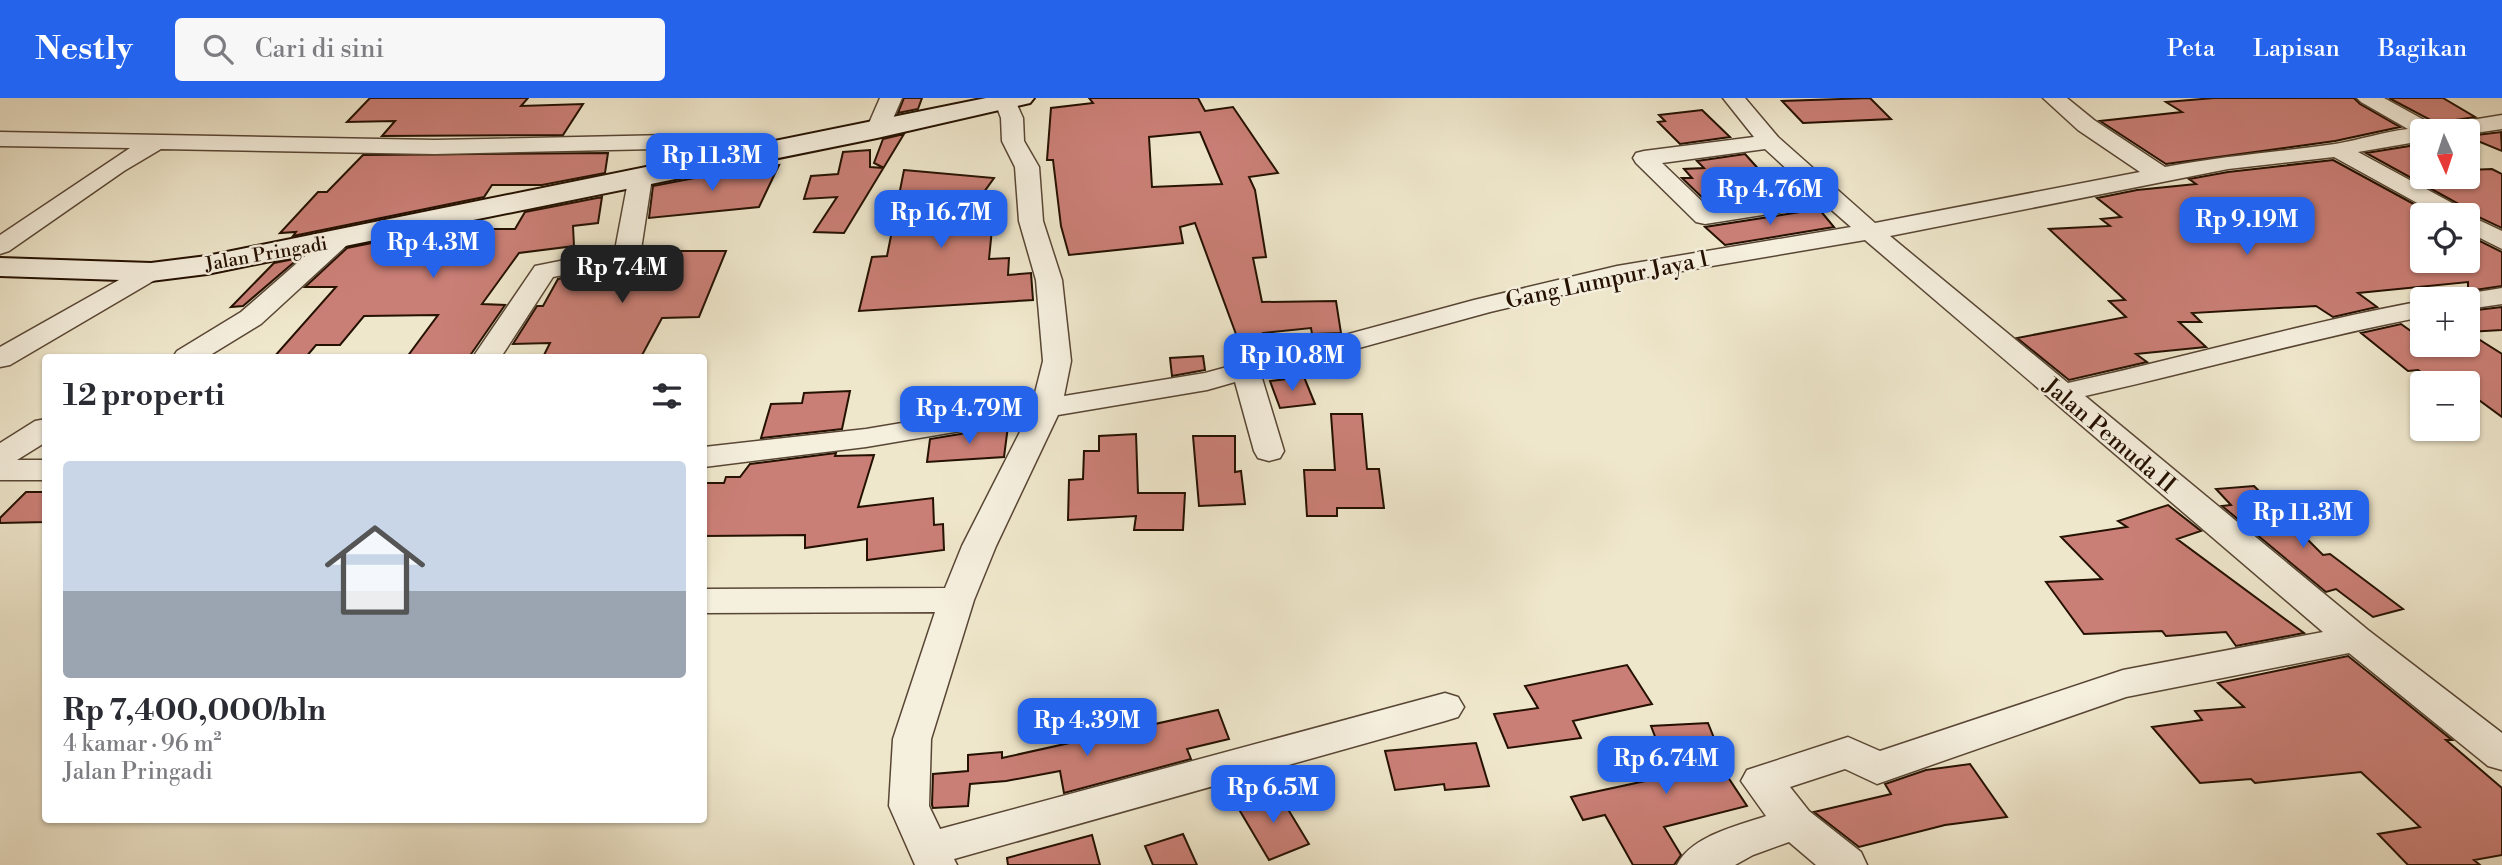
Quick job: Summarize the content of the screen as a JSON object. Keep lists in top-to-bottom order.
{
  "streets": {
    "street": ["Jalan Pringadi", "Gang Lumpur Jaya 1", "Jalan Pemuda II"]
  },
  "crossings": [
    ["Gang Lumpur Jaya 1", "Jalan Pemuda II"]
  ],
  "north": "bottom",
  "page": {
    "header": "Nestly",
    "search": "Cari di sini",
    "nav": ["Peta", "Lapisan", "Bagikan"],
    "map_buttons": ["+", "−"],
    "price": [
      "Rp 11.3M",
      "Rp 4.76M",
      "Rp 16.7M",
      "Rp 9.19M",
      "Rp 4.3M",
      "Rp 7.4M",
      "Rp 10.8M",
      "Rp 4.79M",
      "Rp 11.3M",
      "Rp 4.39M",
      "Rp 6.74M",
      "Rp 6.5M"
    ],
    "heading": "12 properti",
    "list": [
      {
        "name": "Rp 7,400,000/bln",
        "note": "4 kamar · 96 m² · Jalan Pringadi"
      }
    ]
  }
}
